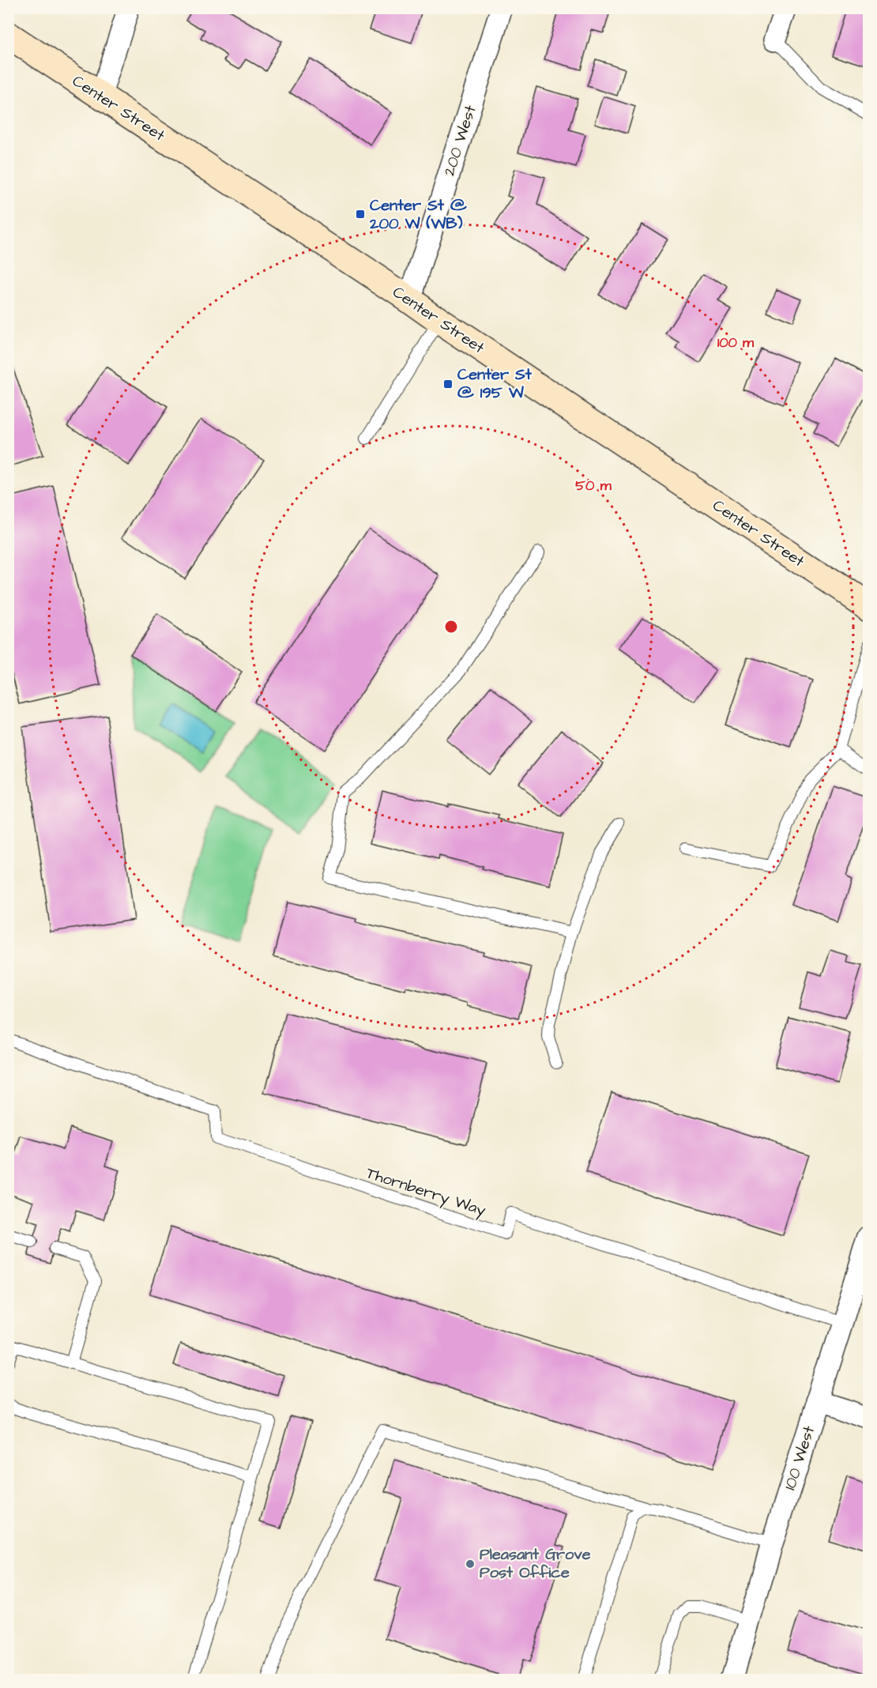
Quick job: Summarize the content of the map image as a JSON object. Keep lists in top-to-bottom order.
{
  "streets": {
    "main road": ["Center Street"],
    "street": ["200 West", "100 West"],
    "lane": ["Thornberry Way"]
  },
  "crossings": [
    ["Center Street", "200 West"],
    ["Thornberry Way", "100 West"]
  ],
  "places": {
    "transit": ["Center St @ 200 W (WB)", "Center St @ 195 W"],
    "other": ["Pleasant Grove Post Office"]
  },
  "rings": ["100 m", "50 m"]
}
